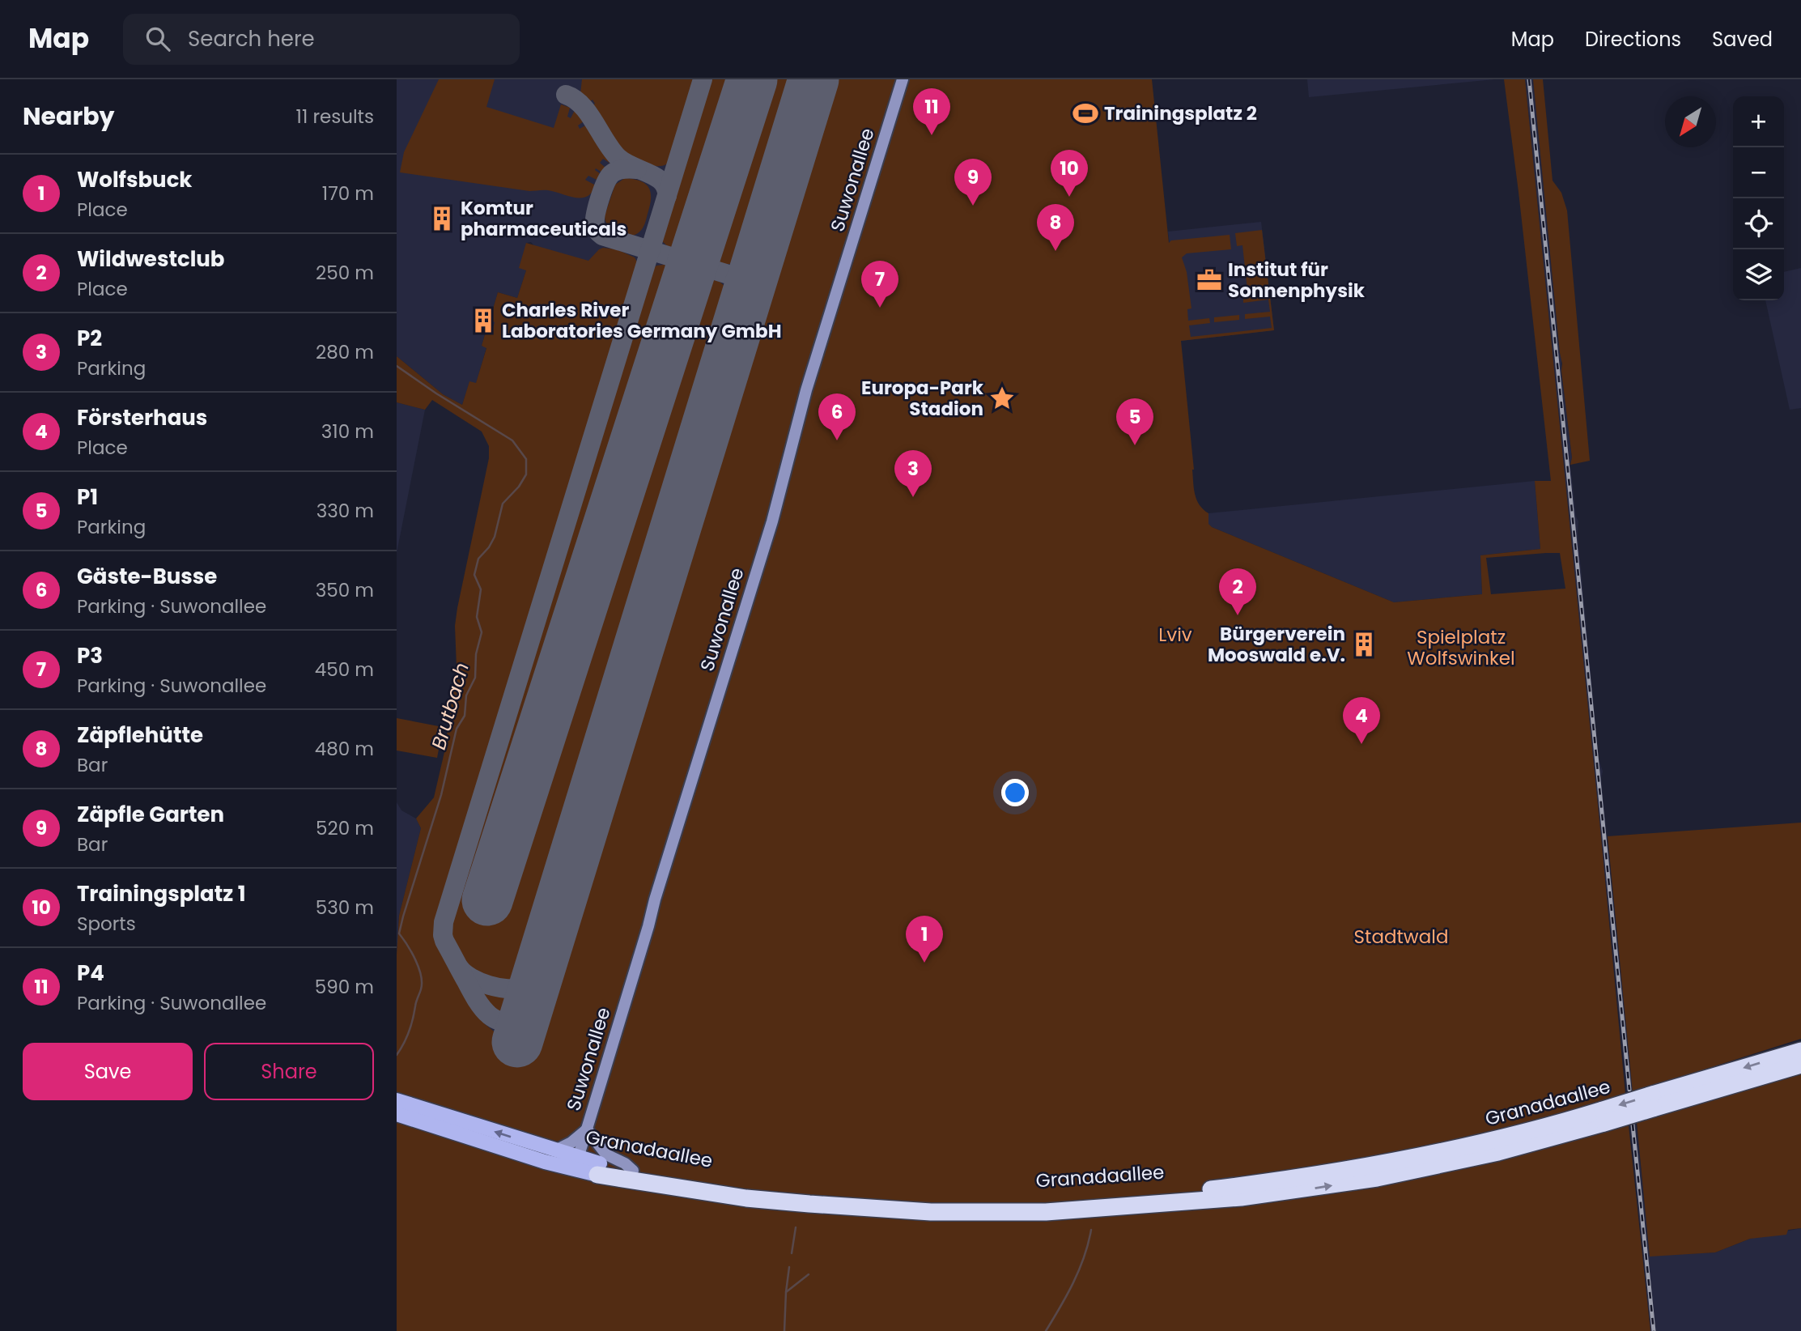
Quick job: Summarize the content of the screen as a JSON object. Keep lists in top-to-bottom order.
{
  "streets": {
    "highway": ["Granadaallee"],
    "street": ["Suwonallee"]
  },
  "crossings": [
    ["Suwonallee", "Granadaallee"]
  ],
  "water": ["Brutbach"],
  "parks": ["Lviv", "Spielplatz Wolfswinkel", "Stadtwald"],
  "places": {
    "sports": ["Trainingsplatz 2"],
    "building": ["Komtur pharmaceuticals", "Charles River Laboratories Germany GmbH", "Bürgerverein Mooswald e.V."],
    "office": ["Institut für Sonnenphysik"],
    "place": ["Europa-Park Stadion"]
  },
  "north": "bottom left",
  "page": {
    "header": "Map",
    "search": "Search here",
    "nav": ["Map", "Directions", "Saved"],
    "heading": ["Nearby", "11 results"],
    "pins": [
      "11",
      "10",
      "9",
      "8",
      "7",
      "6",
      "5",
      "3",
      "2",
      "4",
      "1"
    ],
    "map_buttons": ["+", "−"],
    "list": [
      {
        "mark": "1",
        "name": "Wolfsbuck",
        "note": "Place",
        "value": "170 m"
      },
      {
        "mark": "2",
        "name": "Wildwestclub",
        "note": "Place",
        "value": "250 m"
      },
      {
        "mark": "3",
        "name": "P2",
        "note": "Parking",
        "value": "280 m"
      },
      {
        "mark": "4",
        "name": "Försterhaus",
        "note": "Place",
        "value": "310 m"
      },
      {
        "mark": "5",
        "name": "P1",
        "note": "Parking",
        "value": "330 m"
      },
      {
        "mark": "6",
        "name": "Gäste-Busse",
        "note": "Parking · Suwonallee",
        "value": "350 m"
      },
      {
        "mark": "7",
        "name": "P3",
        "note": "Parking · Suwonallee",
        "value": "450 m"
      },
      {
        "mark": "8",
        "name": "Zäpflehütte",
        "note": "Bar",
        "value": "480 m"
      },
      {
        "mark": "9",
        "name": "Zäpfle Garten",
        "note": "Bar",
        "value": "520 m"
      },
      {
        "mark": "10",
        "name": "Trainingsplatz 1",
        "note": "Sports",
        "value": "530 m"
      },
      {
        "mark": "11",
        "name": "P4",
        "note": "Parking · Suwonallee",
        "value": "590 m"
      }
    ],
    "buttons": ["Save", "Share"]
  }
}
